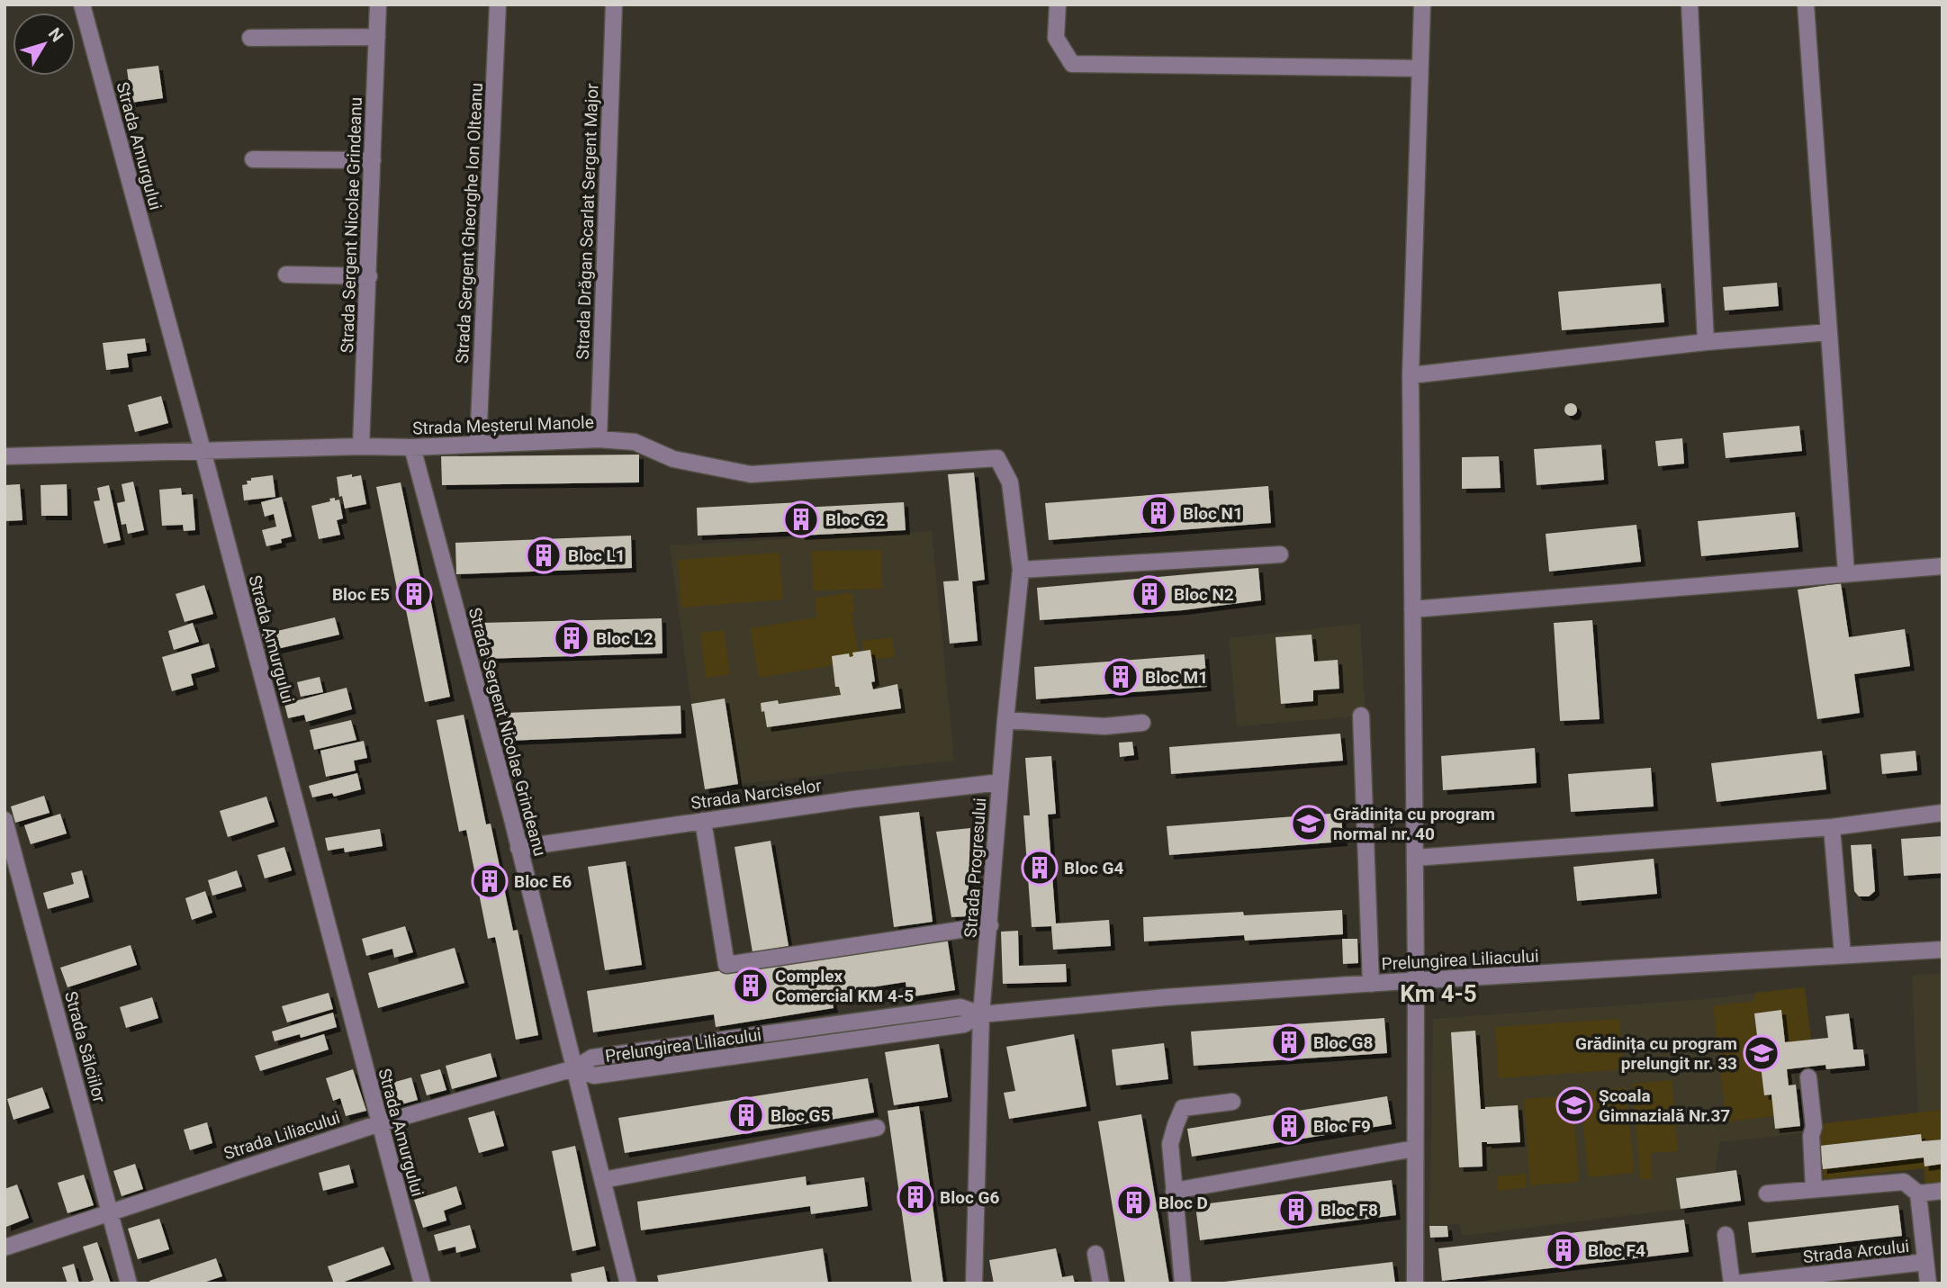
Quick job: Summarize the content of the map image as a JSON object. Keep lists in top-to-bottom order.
{
  "streets": {
    "street": [
      "Strada Amurgului",
      "Strada Drăgan Scarlat Sergent Major",
      "Strada Sergent Gheorghe Ion Olteanu",
      "Strada Sergent Nicolae Grindeanu",
      "Strada Meșterul Manole",
      "Strada Narciselor",
      "Strada Progresului",
      "Prelungirea Liliacului",
      "Strada Sălciilor",
      "Strada Liliacului",
      "Strada Arcului"
    ]
  },
  "crossings": [
    ["Strada Amurgului", "Strada Meșterul Manole"],
    ["Strada Amurgului", "Strada Liliacului"],
    ["Strada Drăgan Scarlat Sergent Major", "Strada Meșterul Manole"],
    ["Strada Sergent Gheorghe Ion Olteanu", "Strada Meșterul Manole"],
    ["Strada Sergent Nicolae Grindeanu", "Strada Meșterul Manole"],
    ["Strada Sergent Nicolae Grindeanu", "Strada Narciselor"],
    ["Strada Sergent Nicolae Grindeanu", "Prelungirea Liliacului"],
    ["Strada Sergent Nicolae Grindeanu", "Strada Liliacului"],
    ["Strada Meșterul Manole", "Strada Progresului"],
    ["Strada Narciselor", "Strada Progresului"],
    ["Strada Progresului", "Prelungirea Liliacului"],
    ["Prelungirea Liliacului", "Strada Liliacului"],
    ["Strada Sălciilor", "Strada Liliacului"]
  ],
  "districts": ["Km 4-5"],
  "places": {
    "building": [
      "Bloc N1",
      "Bloc G2",
      "Bloc L1",
      "Bloc E5",
      "Bloc N2",
      "Bloc L2",
      "Bloc M1",
      "Bloc G4",
      "Bloc E6",
      "Complex Comercial KM 4-5",
      "Bloc G8",
      "Bloc G5",
      "Bloc F9",
      "Bloc G6",
      "Bloc D",
      "Bloc F8",
      "Bloc F4"
    ],
    "school or university": ["Grădinița cu program normal nr. 40", "Grădinița cu program prelungit nr. 33", "Școala Gimnazială Nr.37"]
  },
  "north": "top right"
}
